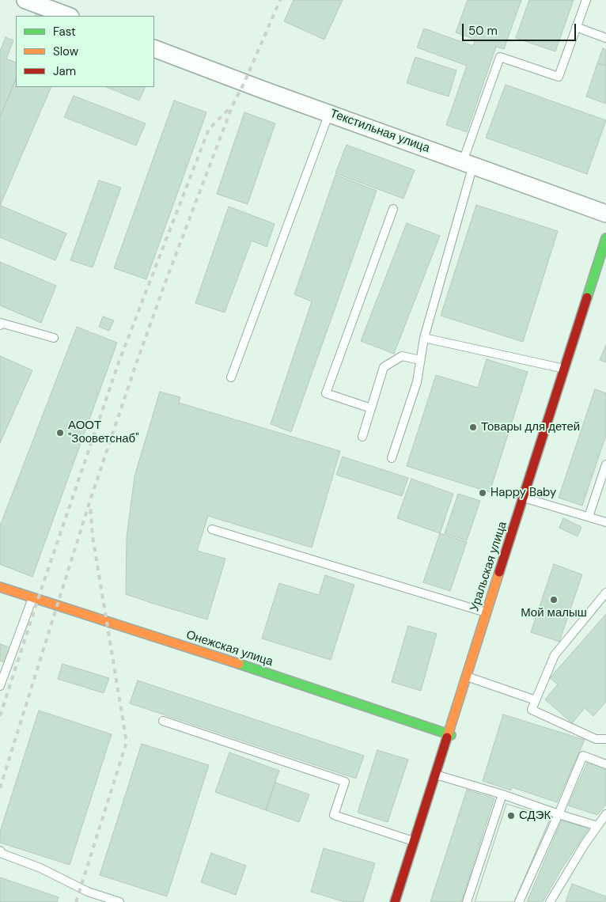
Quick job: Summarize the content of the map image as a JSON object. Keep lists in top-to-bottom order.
{
  "streets": {
    "main road": ["Уральская улица", "Онежская улица"],
    "street": ["Текстильная улица"]
  },
  "crossings": [
    ["Уральская улица", "Онежская улица"]
  ],
  "places": [
    "Товары для детей",
    "АООТ \"Зооветснаб\"",
    "Happy Baby",
    "Мой малыш",
    "СДЭК"
  ],
  "legend": ["Fast", "Slow", "Jam"],
  "scale_bar": "50 m"
}
